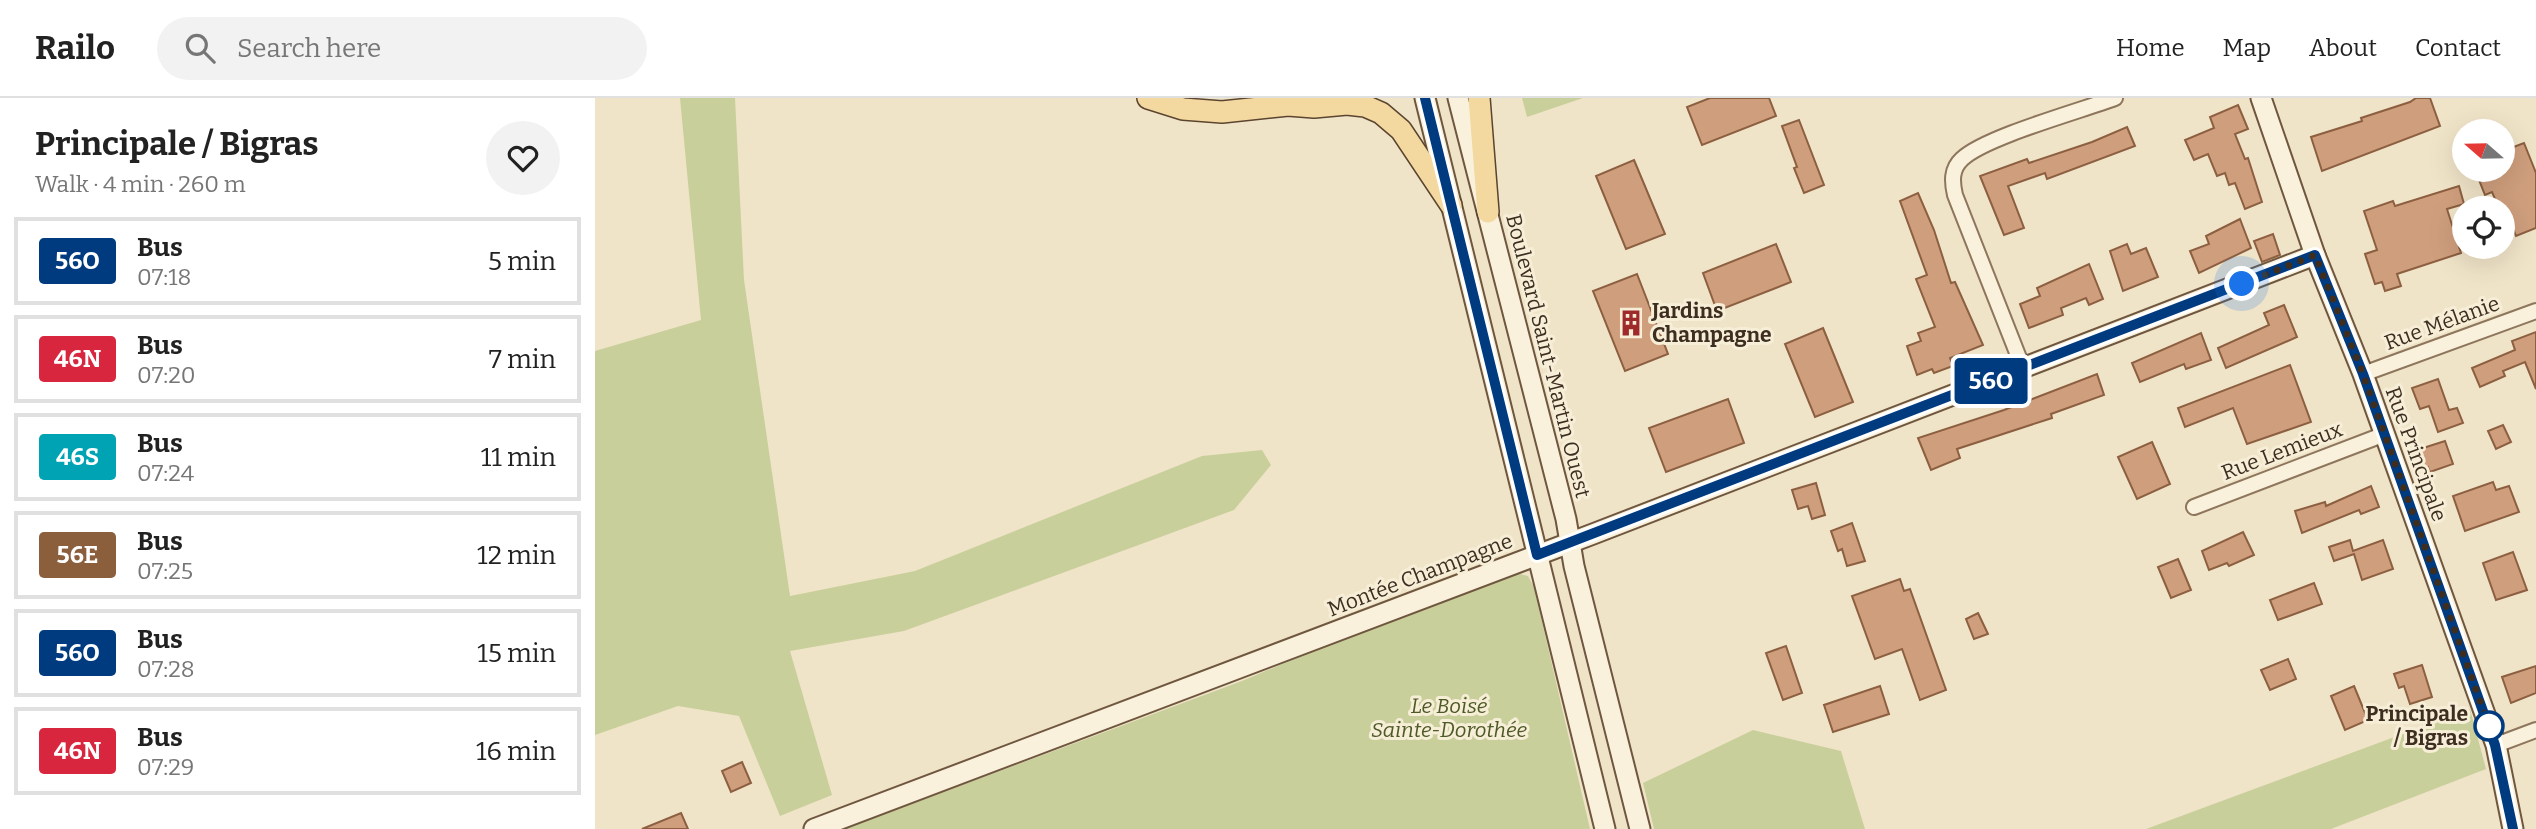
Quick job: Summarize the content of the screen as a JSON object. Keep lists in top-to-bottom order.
{
  "streets": {
    "street": [
      "Rue Mélanie",
      "Boulevard Saint-Martin Ouest",
      "Rue Lemieux",
      "Rue Principale",
      "Montée Champagne"
    ]
  },
  "crossings": [
    ["Rue Mélanie", "Rue Principale"],
    ["Boulevard Saint-Martin Ouest", "Montée Champagne"],
    ["Rue Lemieux", "Rue Principale"],
    ["Rue Principale", "Montée Champagne"]
  ],
  "parks": ["Le Boisé Sainte-Dorothée"],
  "places": {
    "building": ["Jardins Champagne"],
    "other": ["Principale / Bigras"]
  },
  "lines": ["bus line 56O"],
  "north": "left",
  "page": {
    "header": "Railo",
    "search": "Search here",
    "nav": [
      "Home",
      "Map",
      "About",
      "Contact"
    ],
    "heading": ["Principale / Bigras", "Walk · 4 min · 260 m"],
    "on_map": "56O",
    "list": [
      {
        "mark": "56O",
        "name": "Bus",
        "note": "07:18",
        "value": "5 min"
      },
      {
        "mark": "46N",
        "name": "Bus",
        "note": "07:20",
        "value": "7 min"
      },
      {
        "mark": "46S",
        "name": "Bus",
        "note": "07:24",
        "value": "11 min"
      },
      {
        "mark": "56E",
        "name": "Bus",
        "note": "07:25",
        "value": "12 min"
      },
      {
        "mark": "56O",
        "name": "Bus",
        "note": "07:28",
        "value": "15 min"
      },
      {
        "mark": "46N",
        "name": "Bus",
        "note": "07:29",
        "value": "16 min"
      }
    ]
  }
}
